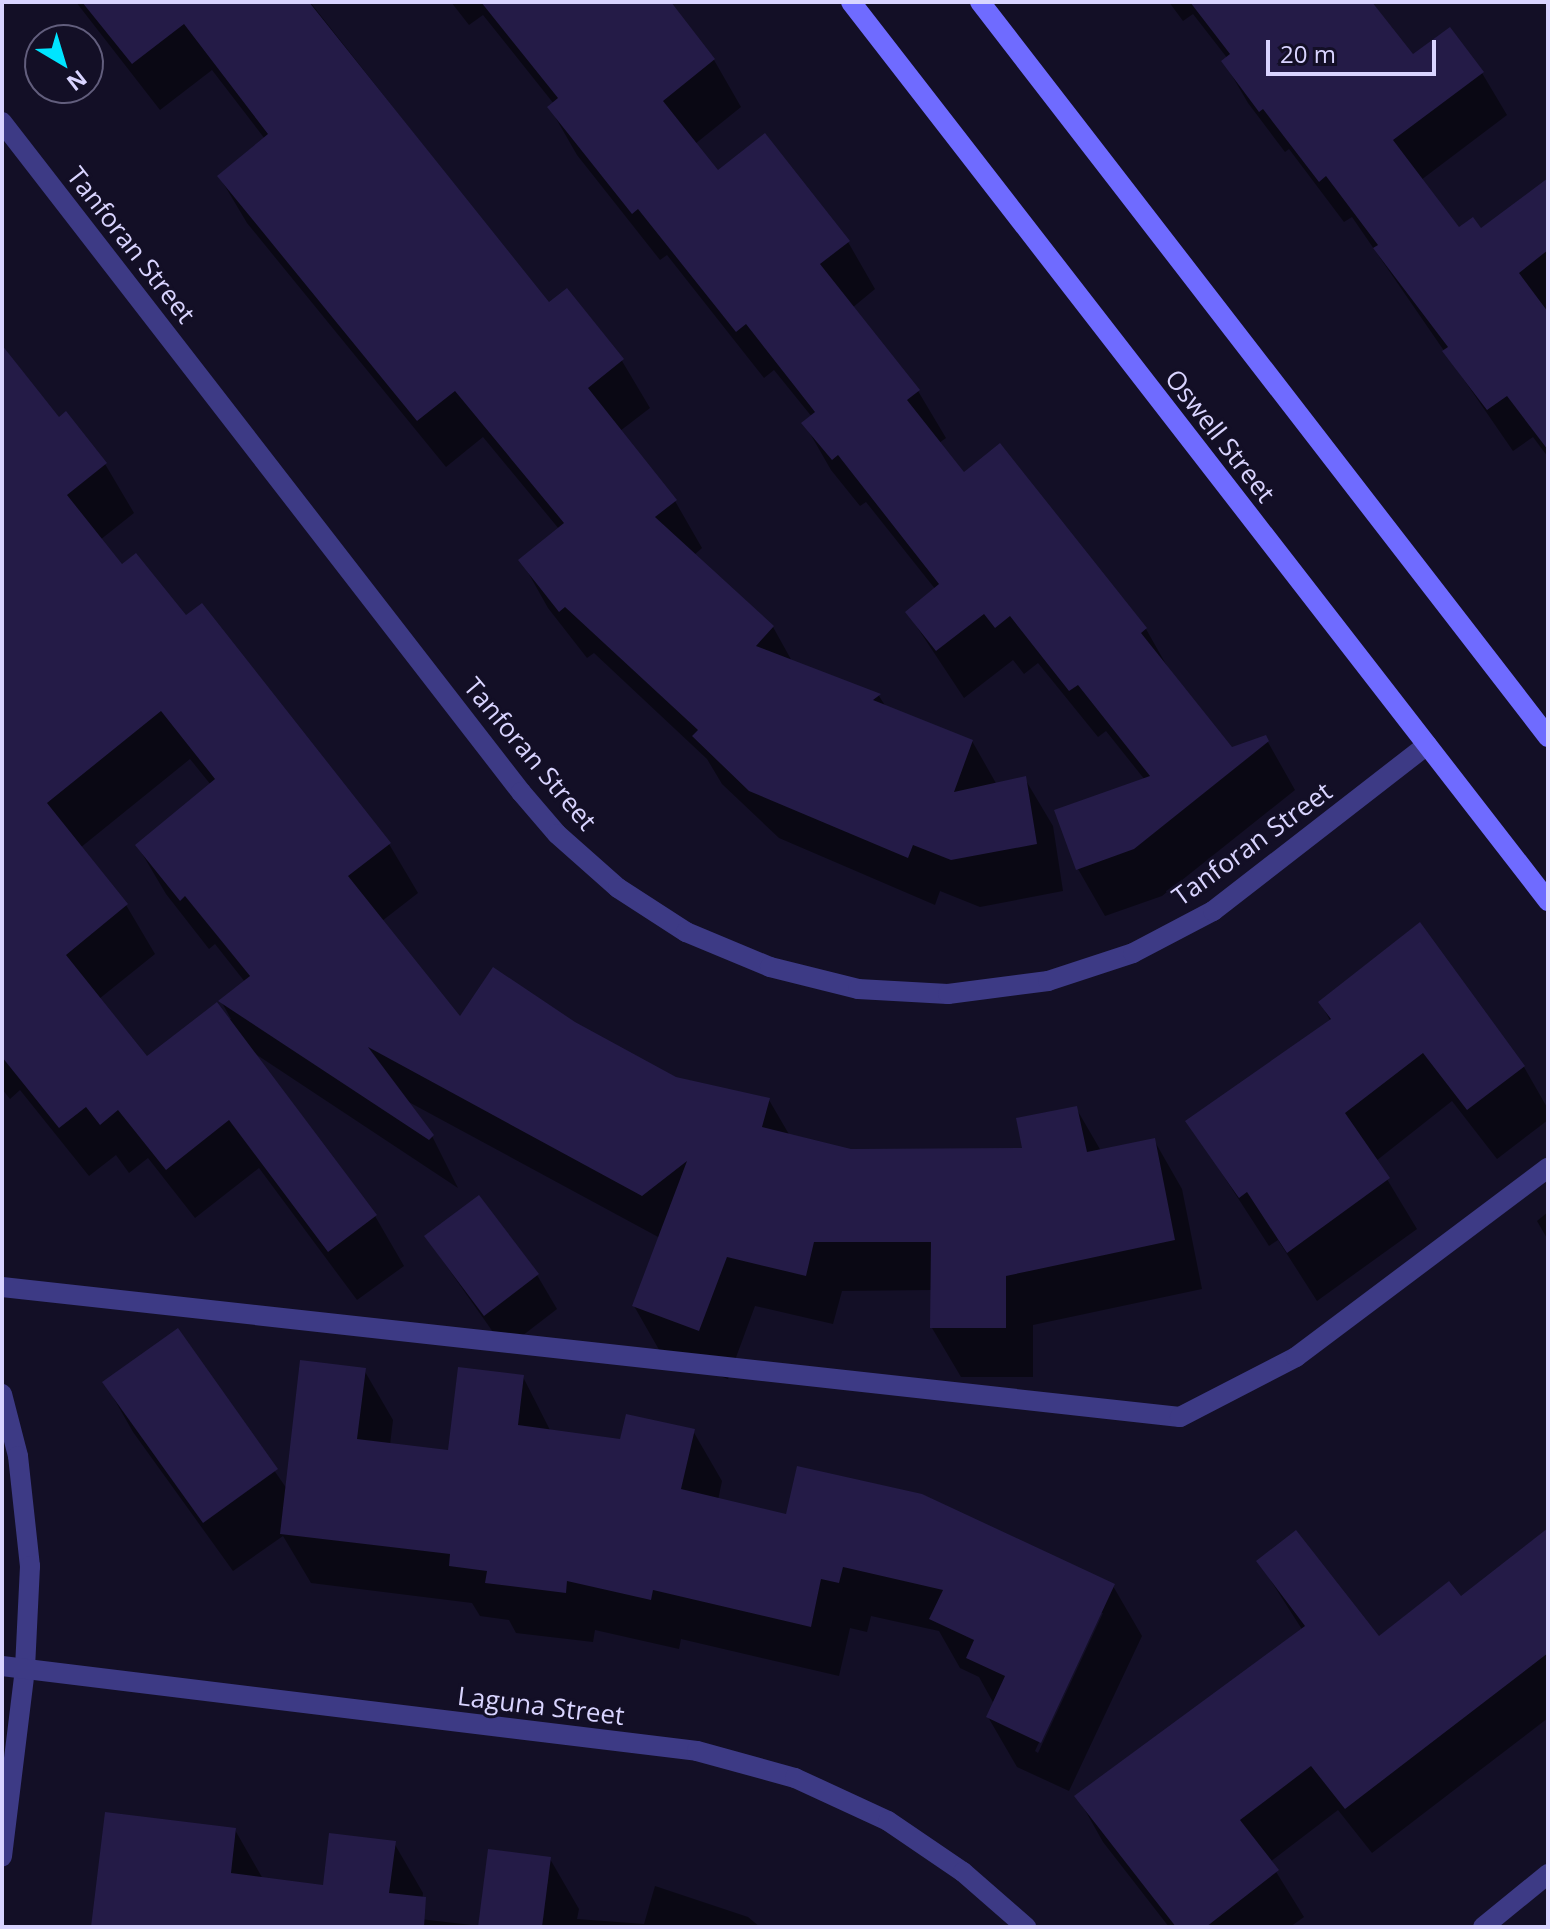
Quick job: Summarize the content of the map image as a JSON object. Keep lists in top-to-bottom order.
{
  "streets": {
    "main road": ["Oswell Street"],
    "street": ["Tanforan Street", "Laguna Street"]
  },
  "crossings": [
    ["Tanforan Street", "Oswell Street"]
  ],
  "scale_bar": "20 m",
  "north": "bottom right"
}
